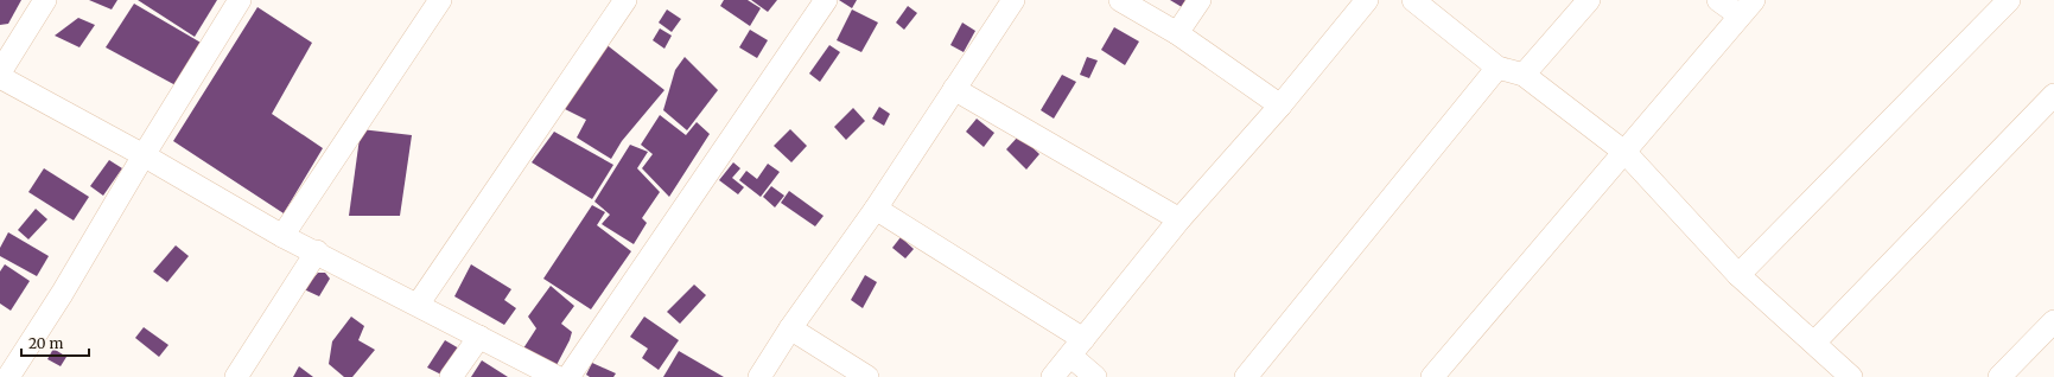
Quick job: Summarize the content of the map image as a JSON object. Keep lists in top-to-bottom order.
{
  "scale_bar": "20 m"
}
